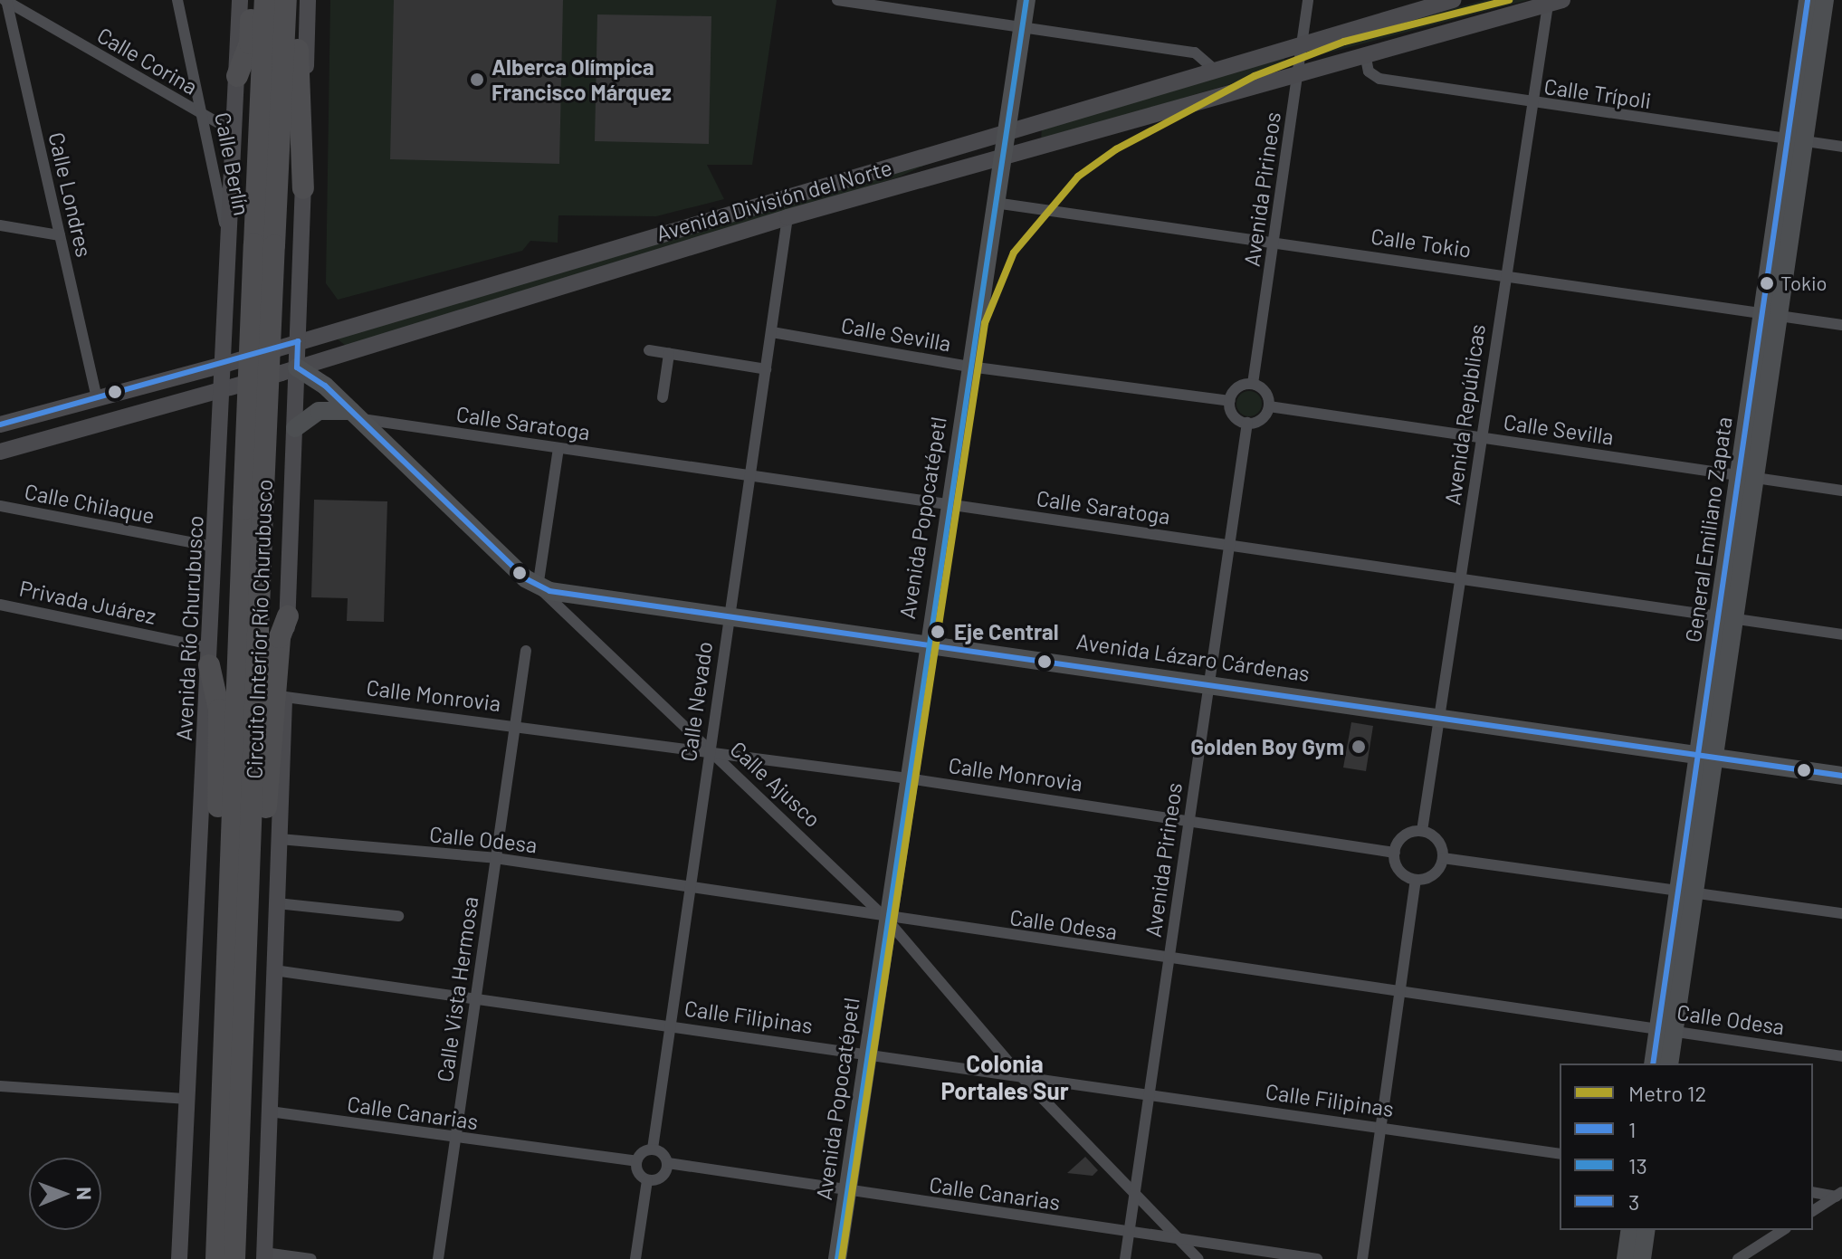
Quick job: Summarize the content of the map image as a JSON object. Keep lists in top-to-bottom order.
{
  "streets": {
    "highway": ["Circuito Interior Río Churubusco"],
    "main road": [
      "Avenida División del Norte",
      "Avenida Popocatépetl",
      "General Emiliano Zapata",
      "Avenida Río Churubusco",
      "Avenida Lázaro Cárdenas",
      "Calle Ajusco"
    ],
    "street": [
      "Calle Corina",
      "Calle Trípoli",
      "Calle Berlín",
      "Avenida Pirineos",
      "Calle Londres",
      "Calle Tokio",
      "Calle Sevilla",
      "Avenida Repúblicas",
      "Calle Saratoga",
      "Calle Chilaque",
      "Privada Juárez",
      "Calle Monrovia",
      "Calle Nevado",
      "Calle Odesa",
      "Calle Vista Hermosa",
      "Calle Filipinas",
      "Calle Canarias"
    ]
  },
  "crossings": [
    ["Calle Corina", "Calle Berlín"],
    ["Calle Corina", "Calle Londres"],
    ["Calle Corina", "Avenida Río Churubusco"],
    ["Calle Trípoli", "Avenida División del Norte"],
    ["Calle Trípoli", "Avenida Repúblicas"],
    ["Calle Trípoli", "General Emiliano Zapata"],
    ["Calle Berlín", "Avenida Río Churubusco"],
    ["Avenida Pirineos", "Avenida División del Norte"],
    ["Avenida Pirineos", "Calle Tokio"],
    ["Avenida Pirineos", "Calle Sevilla"],
    ["Avenida Pirineos", "Calle Saratoga"],
    ["Avenida Pirineos", "Avenida Lázaro Cárdenas"],
    ["Avenida Pirineos", "Calle Monrovia"],
    ["Avenida Pirineos", "Calle Ajusco"],
    ["Avenida Pirineos", "Calle Odesa"],
    ["Avenida Pirineos", "Calle Filipinas"],
    ["Avenida Pirineos", "Calle Canarias"],
    ["Calle Londres", "Avenida División del Norte"],
    ["Avenida División del Norte", "Avenida Repúblicas"],
    ["Avenida División del Norte", "Avenida Popocatépetl"],
    ["Avenida División del Norte", "Avenida Río Churubusco"],
    ["Avenida División del Norte", "Calle Nevado"],
    ["Avenida División del Norte", "Calle Ajusco"],
    ["Calle Tokio", "Avenida Repúblicas"],
    ["Calle Tokio", "Avenida Popocatépetl"],
    ["Calle Tokio", "General Emiliano Zapata"],
    ["Calle Sevilla", "Avenida Repúblicas"],
    ["Calle Sevilla", "Avenida Popocatépetl"],
    ["Calle Sevilla", "General Emiliano Zapata"],
    ["Calle Sevilla", "Calle Nevado"],
    ["Avenida Repúblicas", "Calle Saratoga"],
    ["Avenida Repúblicas", "Avenida Lázaro Cárdenas"],
    ["Avenida Repúblicas", "Calle Monrovia"],
    ["Calle Saratoga", "Avenida Popocatépetl"],
    ["Calle Saratoga", "General Emiliano Zapata"],
    ["Calle Saratoga", "Calle Nevado"],
    ["Calle Saratoga", "Calle Ajusco"],
    ["Calle Chilaque", "Avenida Río Churubusco"],
    ["Avenida Popocatépetl", "Avenida Lázaro Cárdenas"],
    ["Avenida Popocatépetl", "Calle Monrovia"],
    ["Avenida Popocatépetl", "Calle Ajusco"],
    ["Avenida Popocatépetl", "Calle Odesa"],
    ["Avenida Popocatépetl", "Calle Filipinas"],
    ["Avenida Popocatépetl", "Calle Canarias"],
    ["General Emiliano Zapata", "Avenida Lázaro Cárdenas"],
    ["General Emiliano Zapata", "Calle Odesa"],
    ["Privada Juárez", "Avenida Río Churubusco"],
    ["Avenida Lázaro Cárdenas", "Calle Nevado"],
    ["Avenida Lázaro Cárdenas", "Calle Ajusco"],
    ["Calle Monrovia", "Calle Nevado"],
    ["Calle Monrovia", "Calle Ajusco"],
    ["Calle Monrovia", "Calle Vista Hermosa"],
    ["Calle Nevado", "Calle Ajusco"],
    ["Calle Nevado", "Calle Odesa"],
    ["Calle Nevado", "Calle Filipinas"],
    ["Calle Ajusco", "Calle Odesa"],
    ["Calle Ajusco", "Calle Filipinas"],
    ["Calle Ajusco", "Calle Canarias"],
    ["Calle Odesa", "Calle Vista Hermosa"],
    ["Calle Vista Hermosa", "Calle Filipinas"],
    ["Calle Vista Hermosa", "Calle Canarias"]
  ],
  "districts": ["Colonia Portales Sur"],
  "places": [
    "Alberca Olímpica Francisco Márquez",
    "Tokio",
    "Eje Central",
    "Golden Boy Gym"
  ],
  "lines": [
    "metro line 12",
    "transit line 13",
    "transit line 3",
    "transit line 1"
  ],
  "legend": [
    "Metro 12",
    "1",
    "13",
    "3"
  ],
  "north": "right"
}
